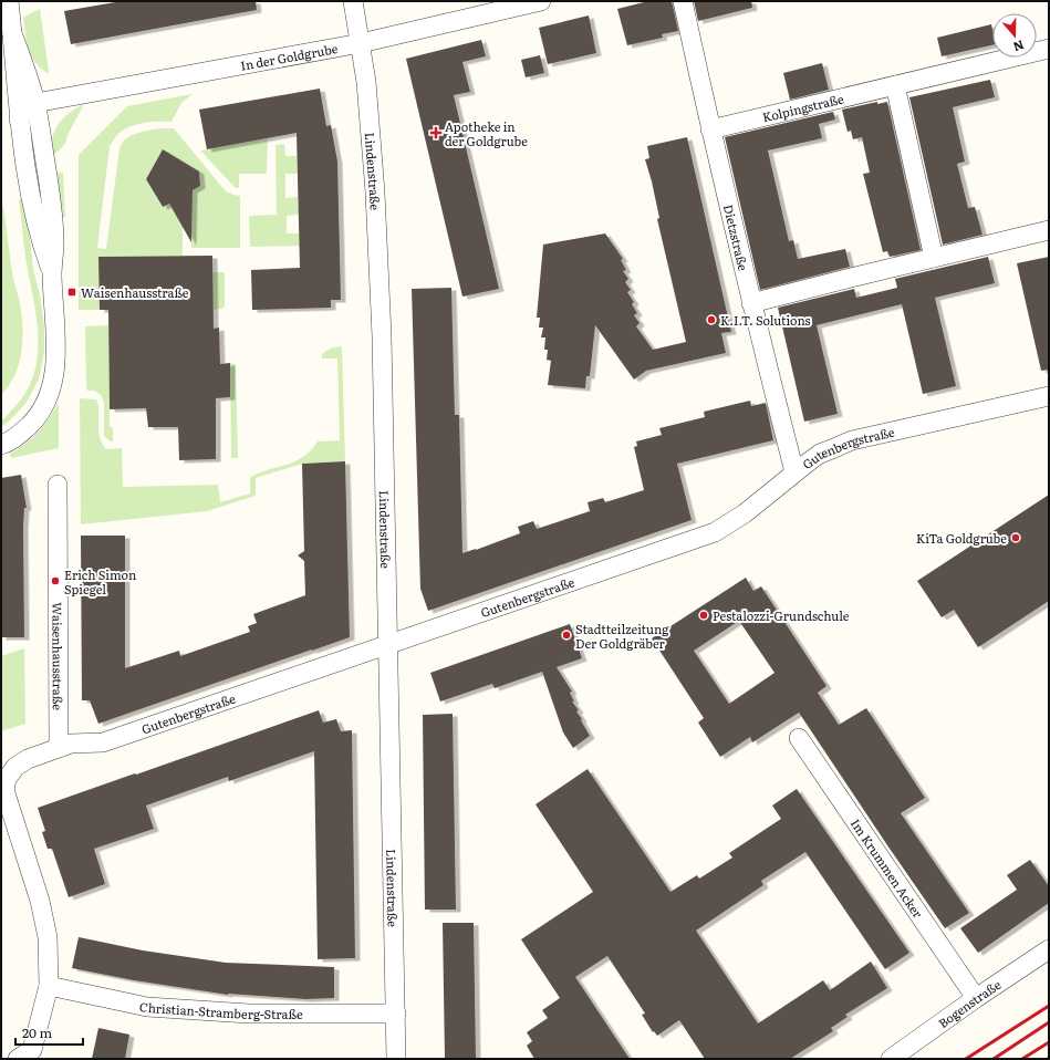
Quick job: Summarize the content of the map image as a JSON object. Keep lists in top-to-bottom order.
{
  "streets": {
    "street": [
      "In der Goldgrube",
      "Kolpingstraße",
      "Lindenstraße",
      "Dietzstraße",
      "Gutenbergstraße",
      "Waisenhausstraße",
      "Im Krummen Acker",
      "Bogenstraße",
      "Christian-Stramberg-Straße"
    ]
  },
  "crossings": [
    ["In der Goldgrube", "Lindenstraße"],
    ["Kolpingstraße", "Dietzstraße"],
    ["Lindenstraße", "Gutenbergstraße"],
    ["Lindenstraße", "Christian-Stramberg-Straße"],
    ["Dietzstraße", "Gutenbergstraße"],
    ["Gutenbergstraße", "Waisenhausstraße"],
    ["Gutenbergstraße", "Christian-Stramberg-Straße"],
    ["Im Krummen Acker", "Bogenstraße"]
  ],
  "places": {
    "health": ["Apotheke in der Goldgrube"],
    "transit": ["Waisenhausstraße"],
    "other": [
      "K.I.T. Solutions",
      "KiTa Goldgrube",
      "Erich Simon Spiegel",
      "Pestalozzi-Grundschule",
      "Stadtteilzeitung Der Goldgräber"
    ]
  },
  "scale_bar": "20 m",
  "north": "bottom"
}
